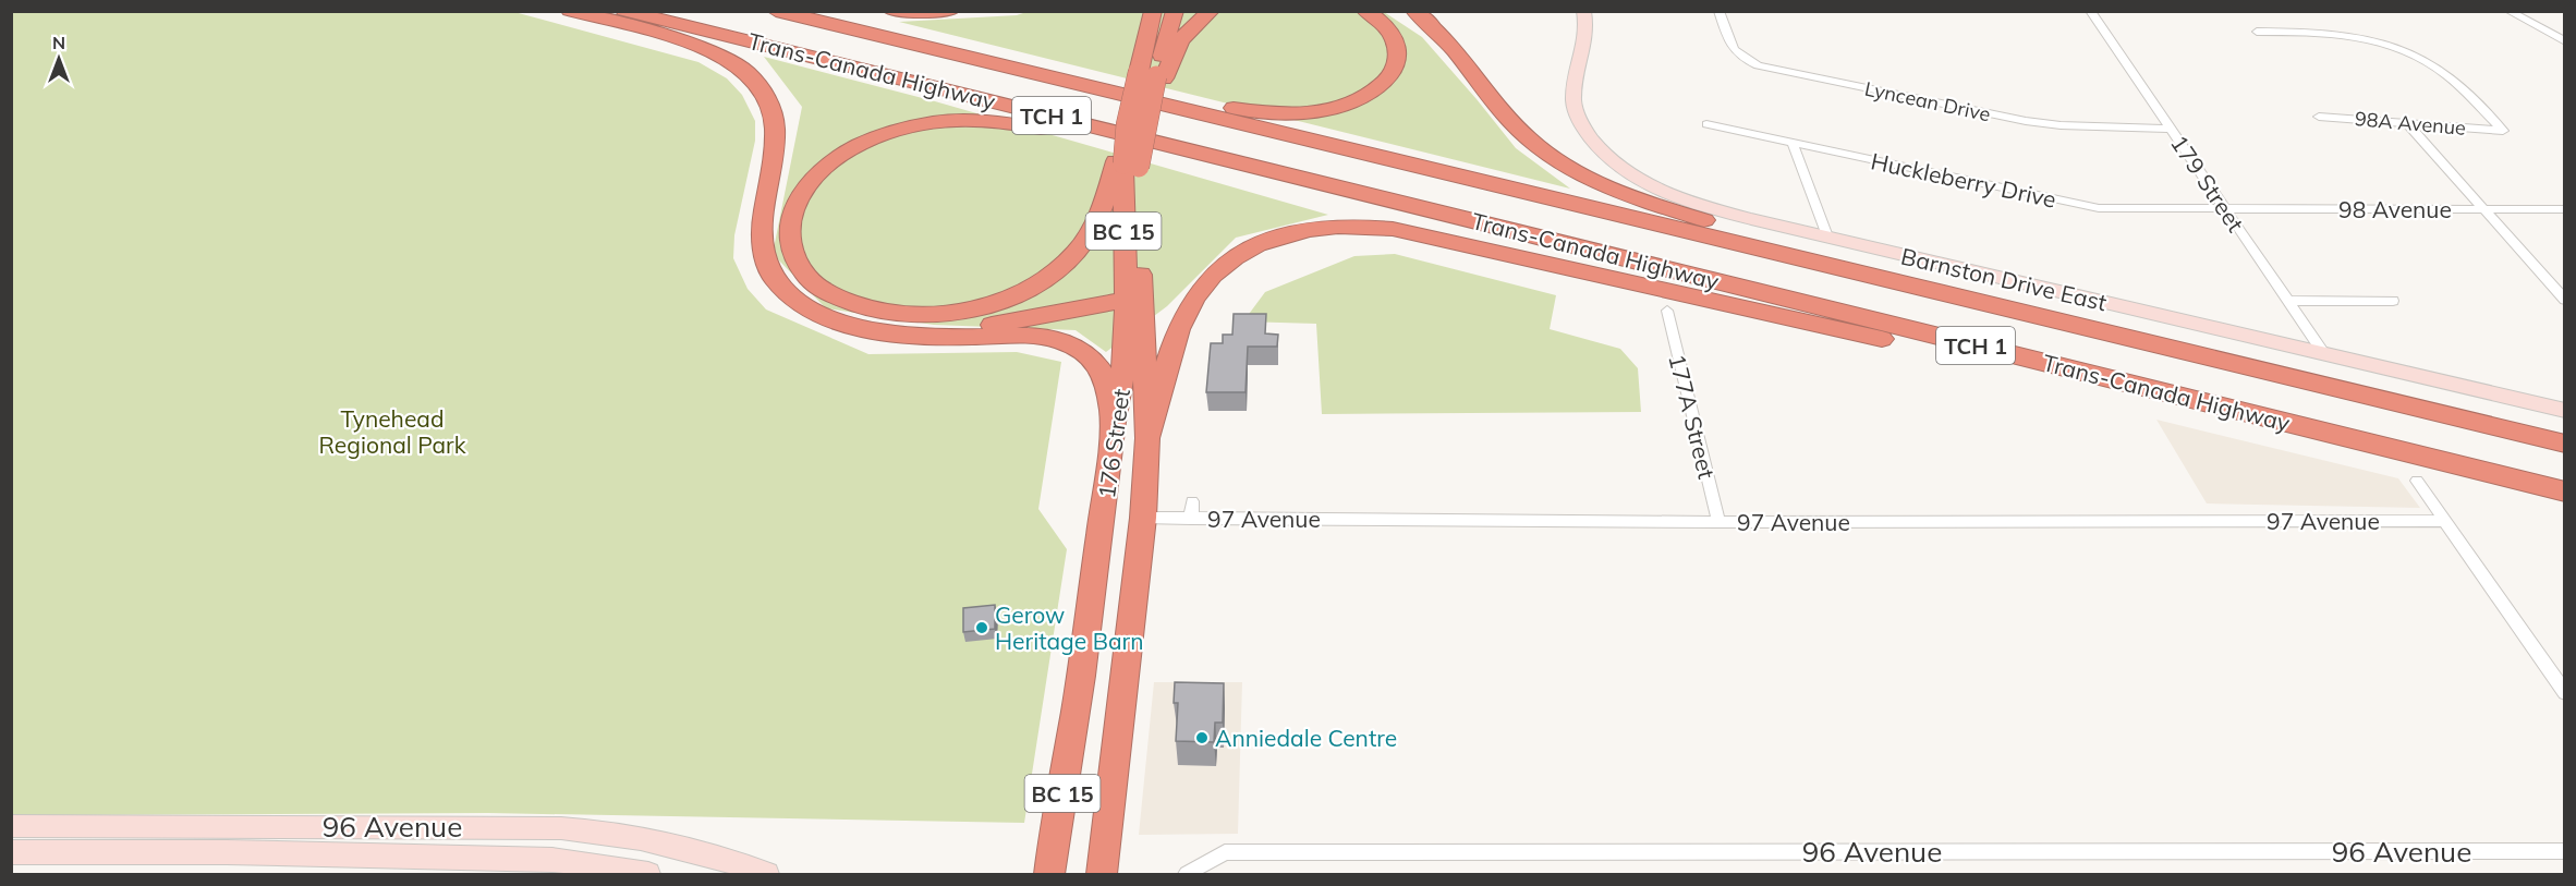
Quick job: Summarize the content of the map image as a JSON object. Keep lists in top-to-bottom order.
{
  "streets": {
    "highway": [
      "Trans-Canada Highway",
      "TCH 1",
      "BC 15",
      "176 Street"
    ],
    "street": [
      "Lyncean Drive",
      "98A Avenue",
      "Huckleberry Drive",
      "179 Street",
      "98 Avenue",
      "Barnston Drive East",
      "177A Street",
      "97 Avenue",
      "96 Avenue"
    ]
  },
  "crossings": [
    ["Lyncean Drive", "179 Street"],
    ["Huckleberry Drive", "179 Street"],
    ["Huckleberry Drive", "98 Avenue"],
    ["179 Street", "98 Avenue"],
    ["179 Street", "Barnston Drive East"],
    ["177A Street", "97 Avenue"],
    ["176 Street", "97 Avenue"]
  ],
  "parks": ["Tynehead Regional Park"],
  "places": ["Gerow Heritage Barn", "Anniedale Centre"],
  "north": "top"
}
